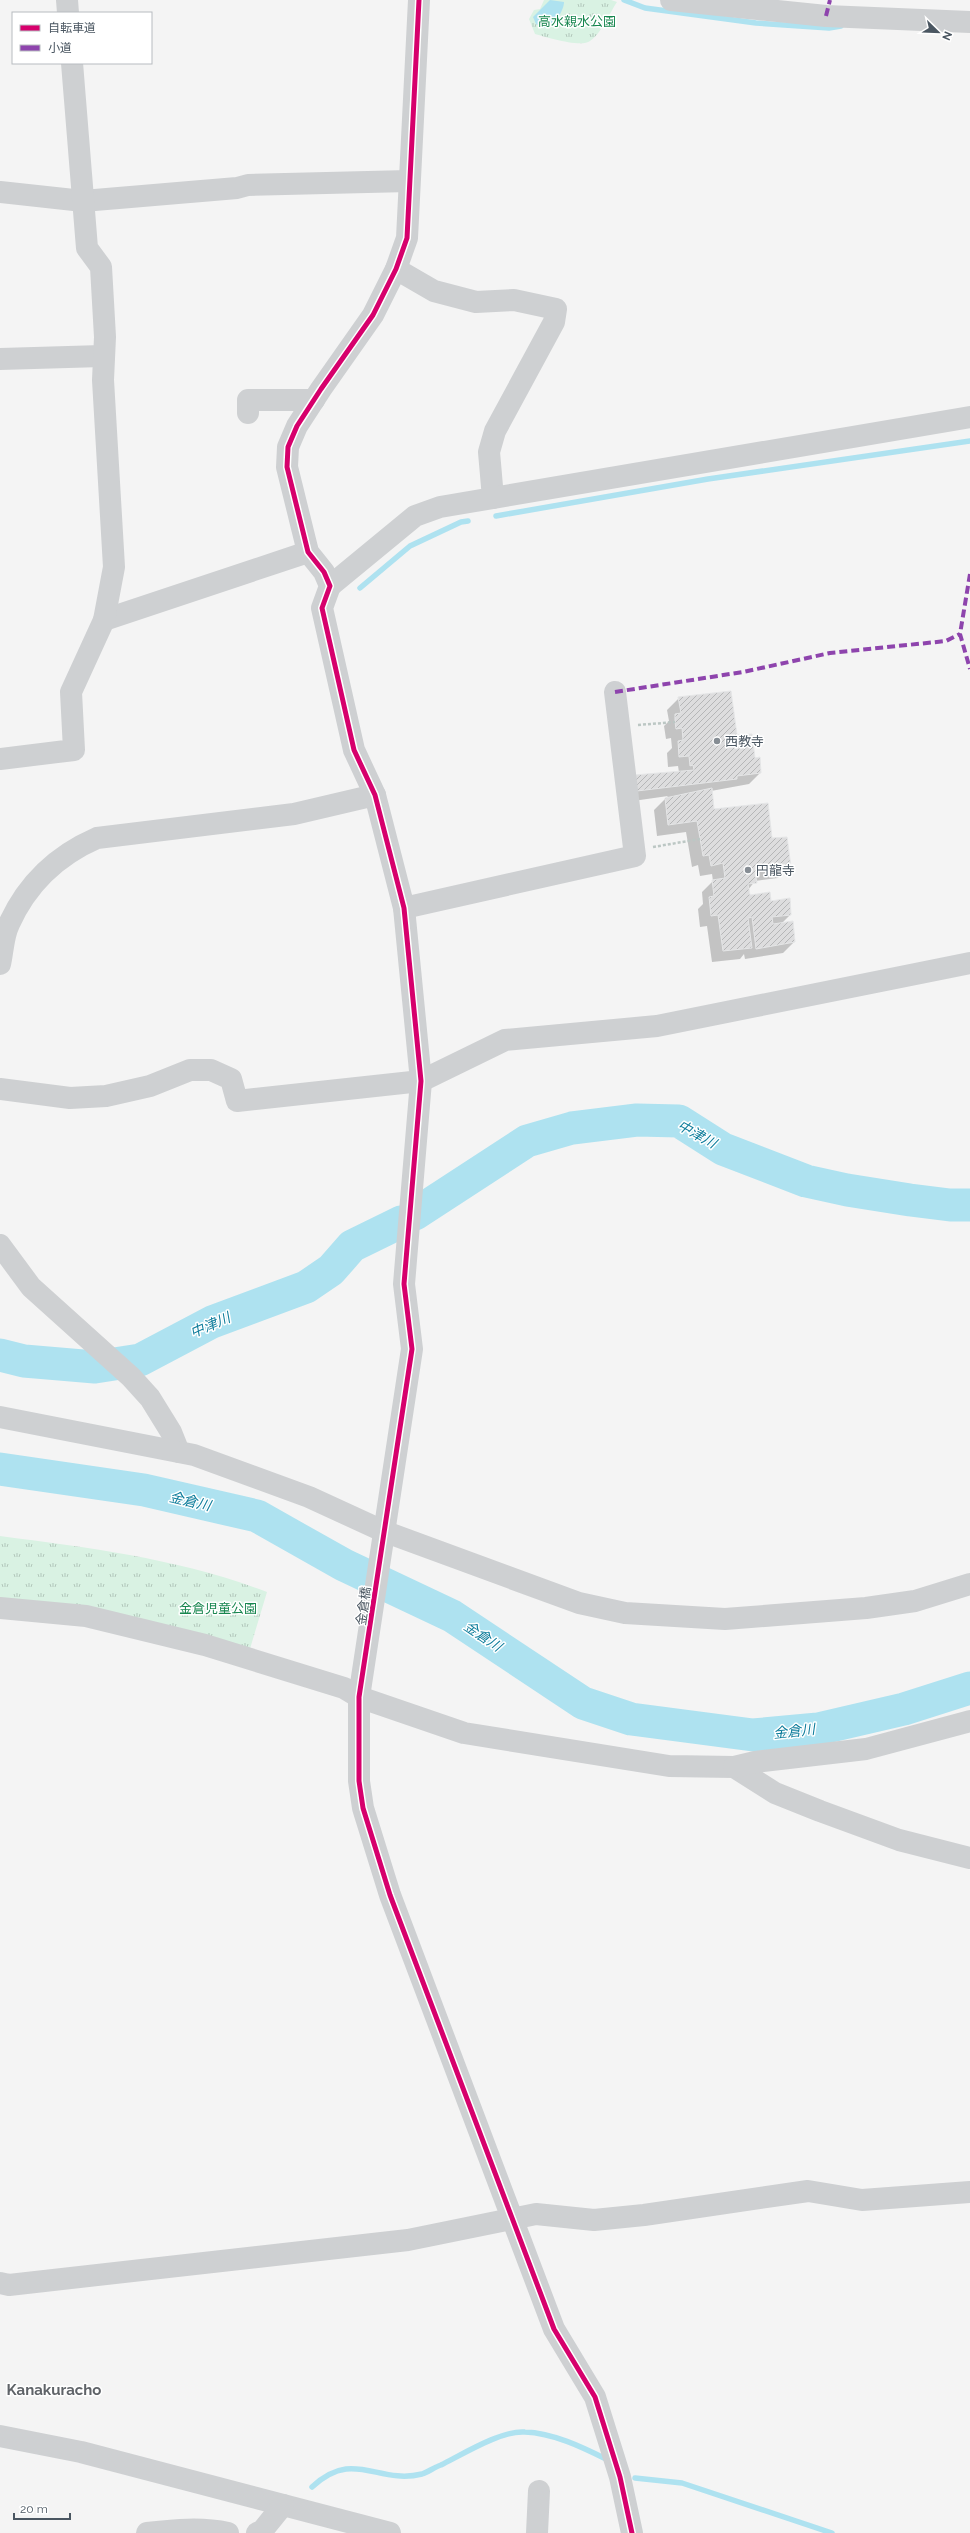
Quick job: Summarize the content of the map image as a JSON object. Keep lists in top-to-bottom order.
{
  "streets": {
    "street": ["金倉橋"]
  },
  "districts": ["Kanakuracho"],
  "water": ["中津川", "金倉川"],
  "parks": ["高水親水公園", "金倉児童公園"],
  "places": ["西教寺", "円龍寺"],
  "legend": ["自転車道", "小道"],
  "scale_bar": "20 m",
  "north": "bottom right"
}
